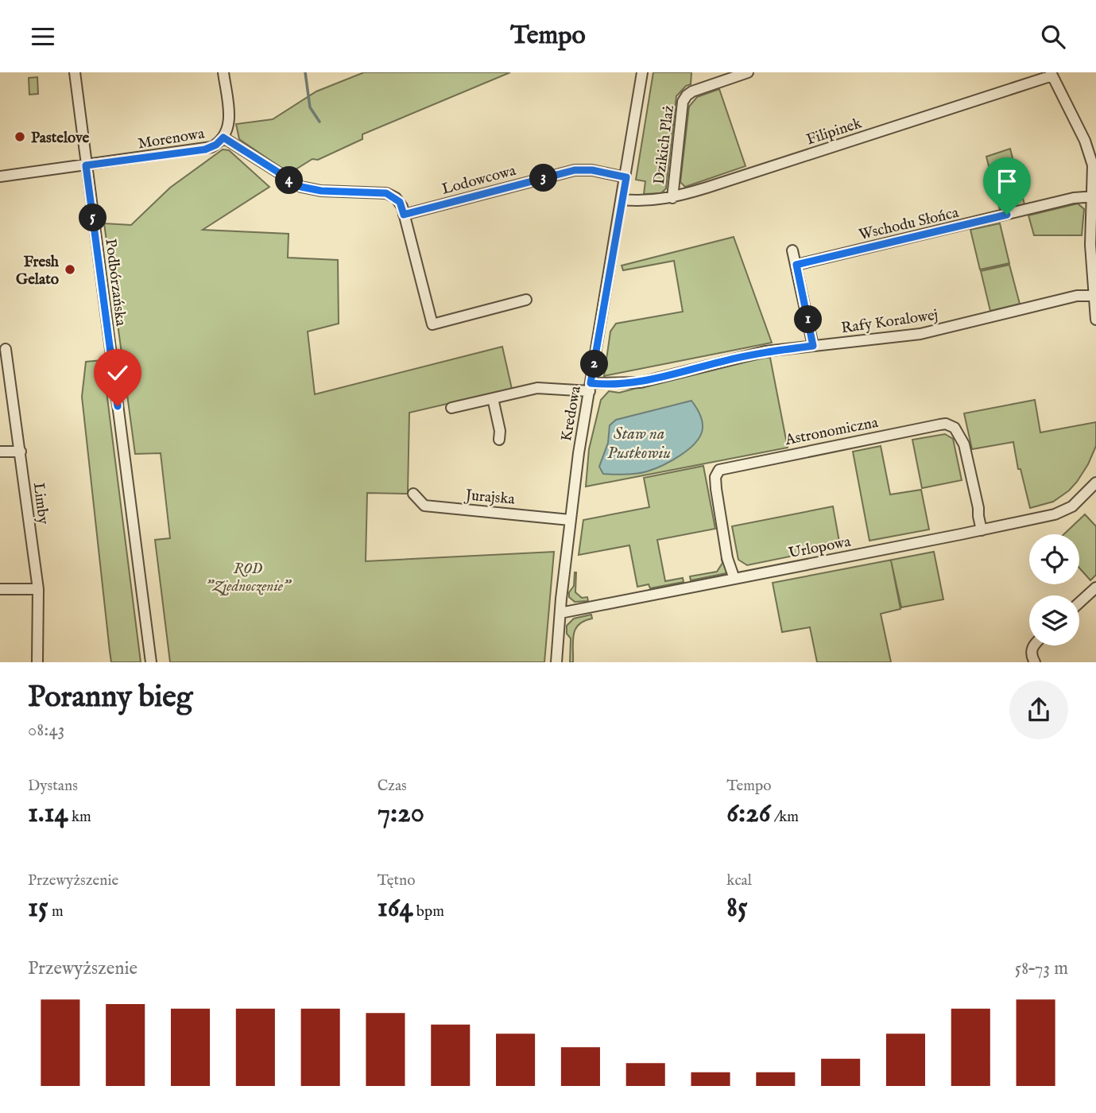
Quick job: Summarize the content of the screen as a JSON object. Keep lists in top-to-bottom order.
{
  "streets": {
    "street": [
      "Filipinek",
      "Morenowa",
      "Dzikich Plaż",
      "Lodowcowa",
      "Wschodu Słońca",
      "Podbórzańska",
      "Rafy Koralowej",
      "Kredowa",
      "Astronomiczna",
      "Jurajska",
      "Limby",
      "Urlopowa"
    ]
  },
  "crossings": [
    ["Filipinek", "Dzikich Plaż"],
    ["Filipinek", "Kredowa"],
    ["Morenowa", "Podbórzańska"],
    ["Lodowcowa", "Kredowa"],
    ["Rafy Koralowej", "Kredowa"],
    ["Kredowa", "Jurajska"],
    ["Kredowa", "Urlopowa"],
    ["Astronomiczna", "Urlopowa"]
  ],
  "water": ["Staw na Pustkowiu"],
  "parks": ["ROD \"Zjednoczenie\""],
  "places": ["Pastelove", "Fresh Gelato"],
  "page": {
    "header": "Tempo",
    "pins": [
      "3",
      "4",
      "5",
      "1",
      "2"
    ],
    "heading": ["Poranny bieg", "08:43"],
    "stats": [
      ["Dystans", "1.14 km"],
      ["Czas", "7:20"],
      ["Tempo", "6:26 /km"],
      ["Przewyższenie", "15 m"],
      ["Tętno", "164 bpm"],
      ["kcal", "85"]
    ],
    "chart": ["Przewyższenie", "58–73 m"]
  }
}
